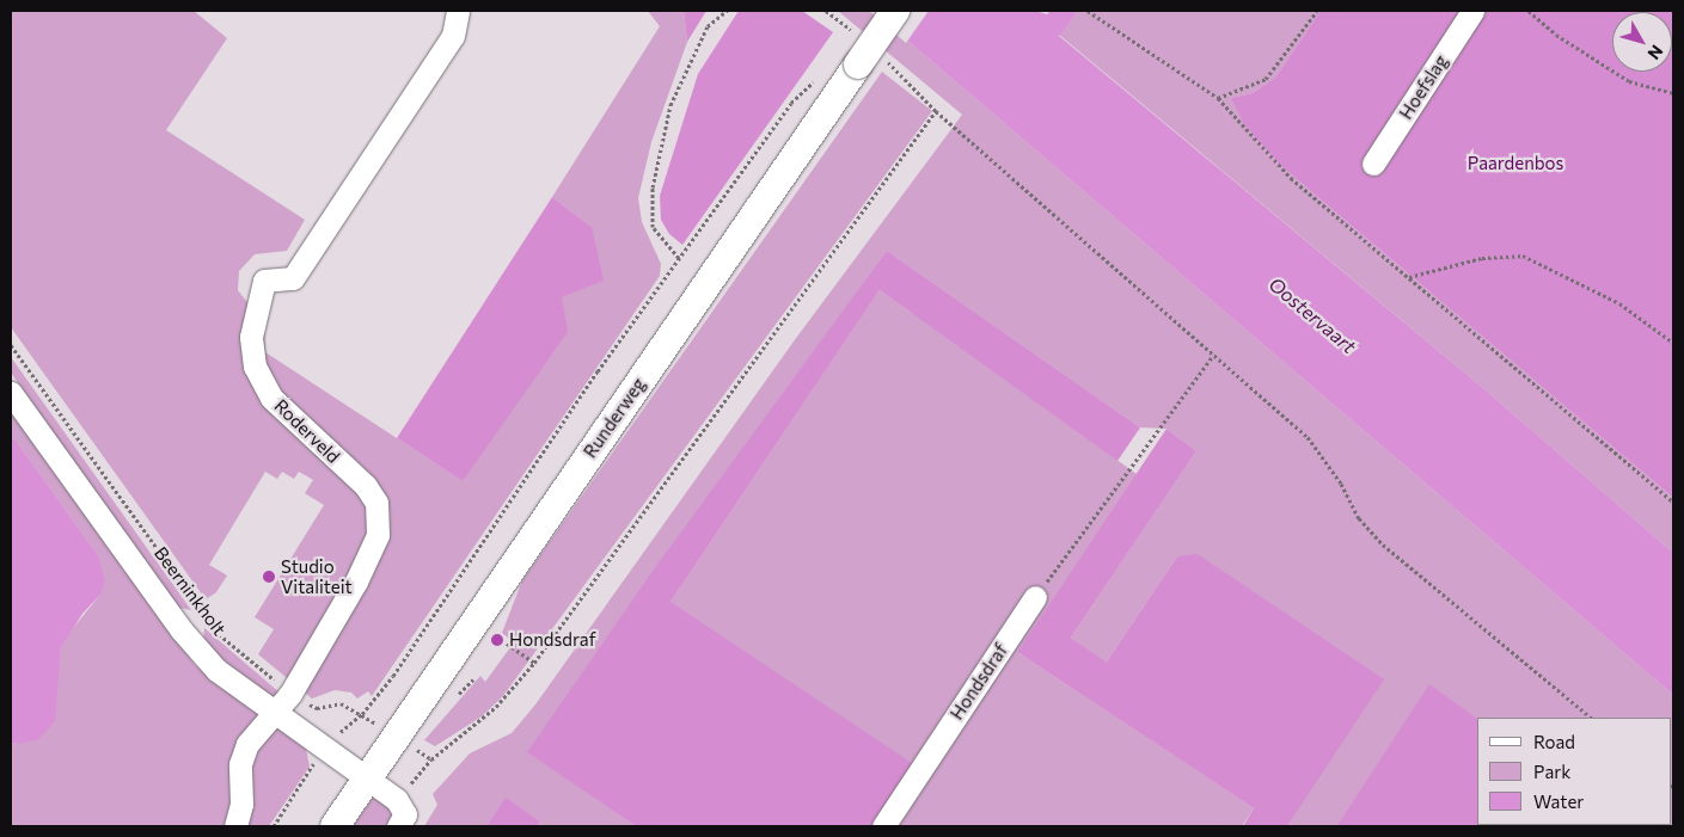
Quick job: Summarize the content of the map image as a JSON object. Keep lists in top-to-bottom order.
{
  "streets": {
    "street": [
      "Hoefslag",
      "Runderweg",
      "Roderveld",
      "Beerninkholt",
      "Hondsdraf"
    ]
  },
  "crossings": [
    ["Runderweg", "Beerninkholt"],
    ["Roderveld", "Beerninkholt"]
  ],
  "water": ["Oostervaart"],
  "parks": ["Paardenbos"],
  "places": ["Studio Vitaliteit", "Hondsdraf"],
  "legend": ["Road", "Park", "Water"],
  "north": "bottom right"
}
